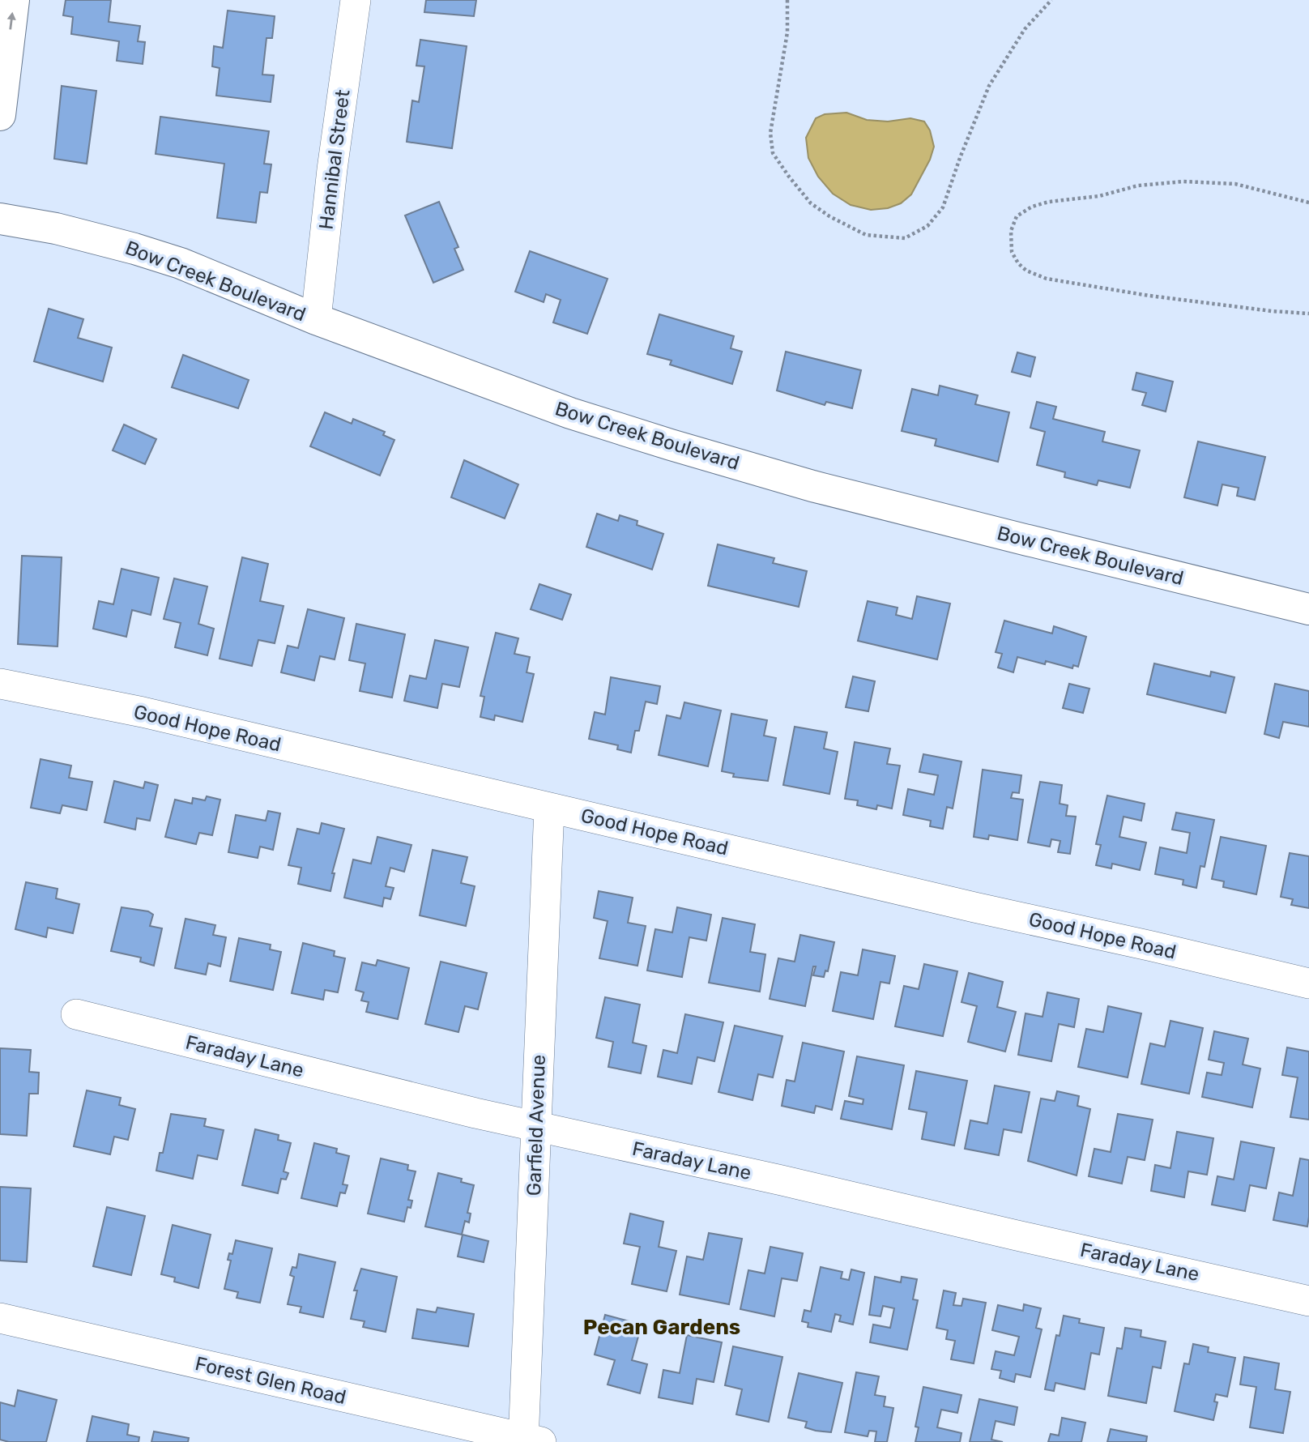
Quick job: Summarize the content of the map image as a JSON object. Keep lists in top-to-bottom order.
{
  "streets": {
    "street": [
      "Hannibal Street",
      "Bow Creek Boulevard",
      "Good Hope Road",
      "Faraday Lane",
      "Garfield Avenue",
      "Forest Glen Road"
    ]
  },
  "crossings": [
    ["Hannibal Street", "Bow Creek Boulevard"],
    ["Good Hope Road", "Garfield Avenue"],
    ["Faraday Lane", "Garfield Avenue"],
    ["Garfield Avenue", "Forest Glen Road"]
  ],
  "districts": ["Pecan Gardens"]
}
